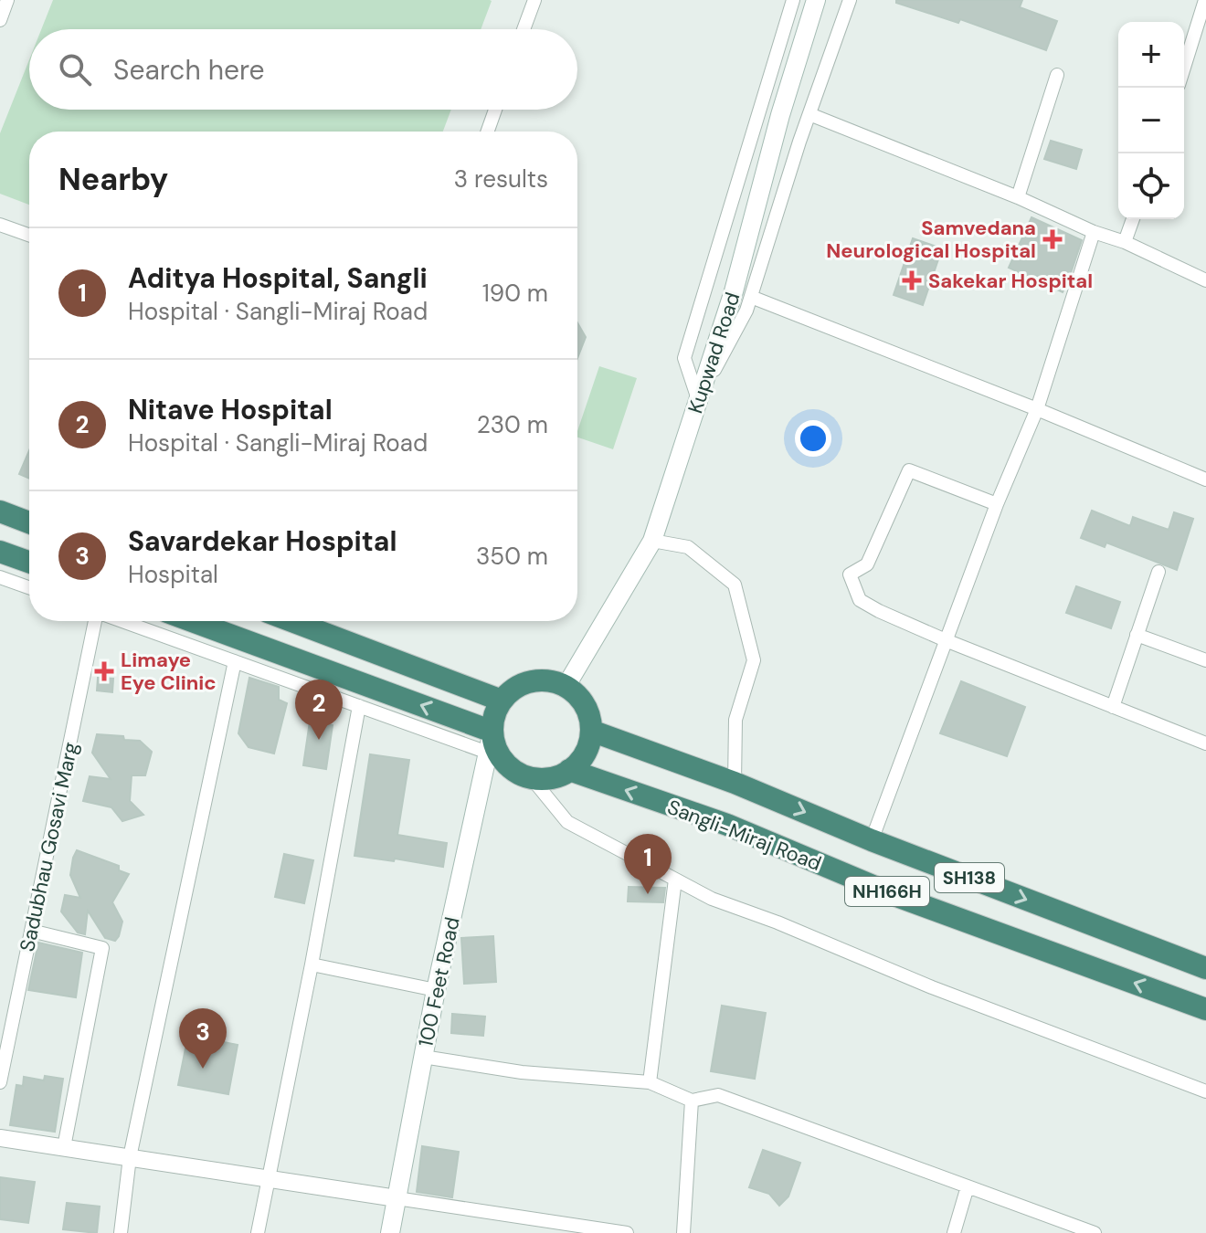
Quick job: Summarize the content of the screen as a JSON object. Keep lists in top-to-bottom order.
{
  "streets": {
    "highway": ["Sangli-Miraj Road", "SH138", "NH166H"],
    "main road": ["Kupwad Road", "100 Feet Road"],
    "street": ["Sadubhau Gosavi Marg"]
  },
  "crossings": [
    ["Kupwad Road", "Sangli-Miraj Road"],
    ["Kupwad Road", "100 Feet Road"],
    ["Sangli-Miraj Road", "100 Feet Road"]
  ],
  "places": {
    "health": ["Samvedana Neurological Hospital", "Sakekar Hospital", "Limaye Eye Clinic"]
  },
  "page": {
    "map_buttons": ["+", "−"],
    "search": "Search here",
    "heading": ["Nearby", "3 results"],
    "list": [
      {
        "mark": "1",
        "name": "Aditya Hospital, Sangli",
        "note": "Hospital · Sangli-Miraj Road",
        "value": "190 m"
      },
      {
        "mark": "2",
        "name": "Nitave Hospital",
        "note": "Hospital · Sangli-Miraj Road",
        "value": "230 m"
      },
      {
        "mark": "3",
        "name": "Savardekar Hospital",
        "note": "Hospital",
        "value": "350 m"
      }
    ],
    "pins": ["2", "1", "3"]
  }
}
